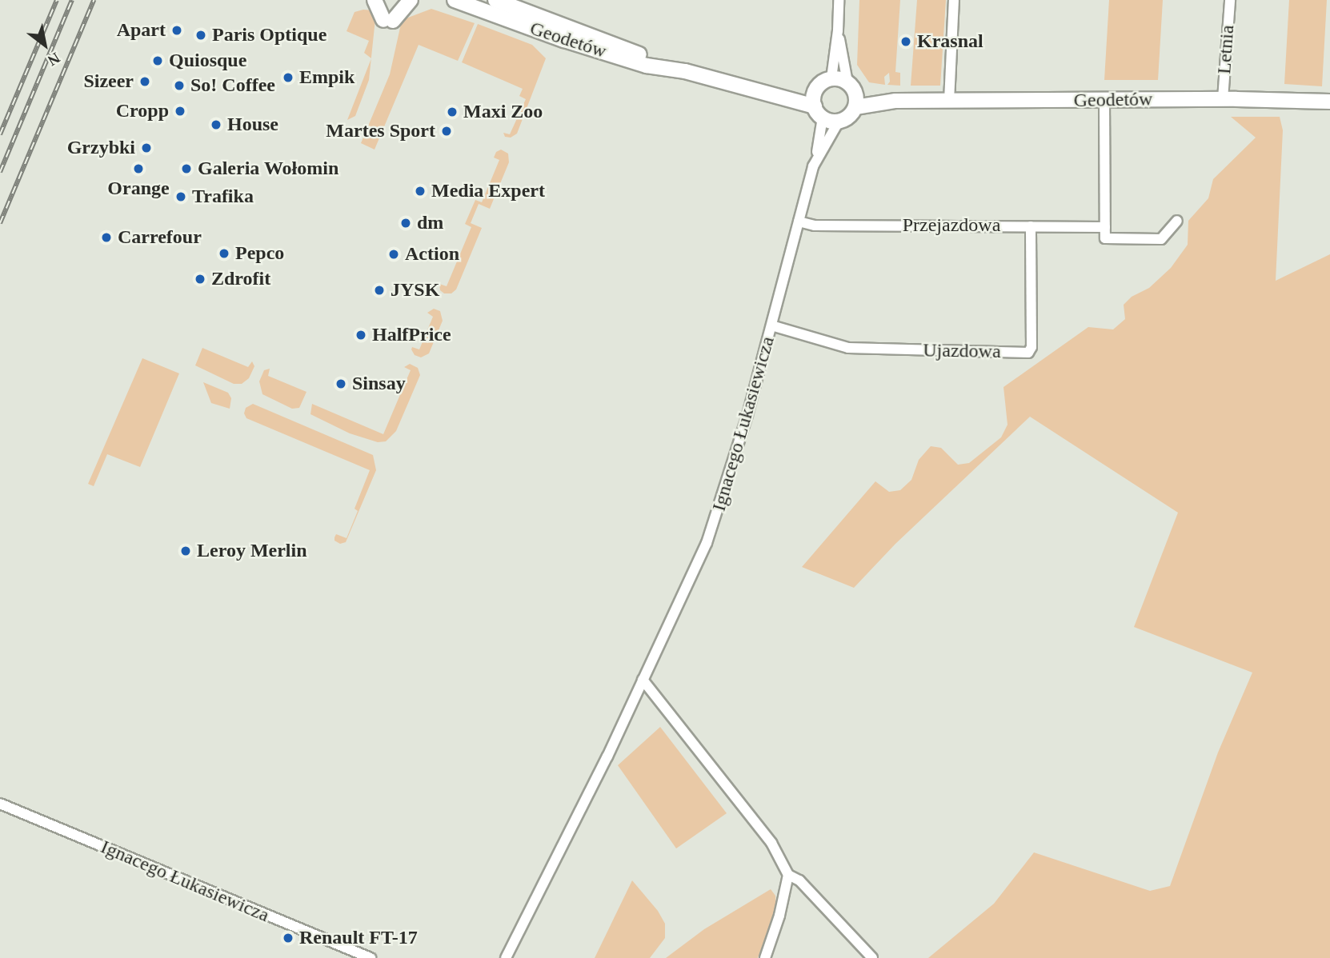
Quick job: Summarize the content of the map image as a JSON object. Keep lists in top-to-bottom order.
{
  "streets": {
    "main road": ["Geodetów"],
    "street": [
      "Letnia",
      "Przejazdowa",
      "Ujazdowa",
      "Ignacego Łukasiewicza"
    ]
  },
  "crossings": [
    ["Geodetów", "Letnia"],
    ["Geodetów", "Ignacego Łukasiewicza"],
    ["Przejazdowa", "Ujazdowa"],
    ["Przejazdowa", "Ignacego Łukasiewicza"],
    ["Ujazdowa", "Ignacego Łukasiewicza"]
  ],
  "places": [
    "Apart",
    "Paris Optique",
    "Krasnal",
    "Quiosque",
    "Empik",
    "Sizeer",
    "So! Coffee",
    "Cropp",
    "Maxi Zoo",
    "House",
    "Martes Sport",
    "Grzybki",
    "Orange",
    "Galeria Wołomin",
    "Media Expert",
    "Trafika",
    "dm",
    "Carrefour",
    "Pepco",
    "Action",
    "Zdrofit",
    "JYSK",
    "HalfPrice",
    "Sinsay",
    "Leroy Merlin",
    "Renault FT-17"
  ],
  "north": "bottom right"
}
